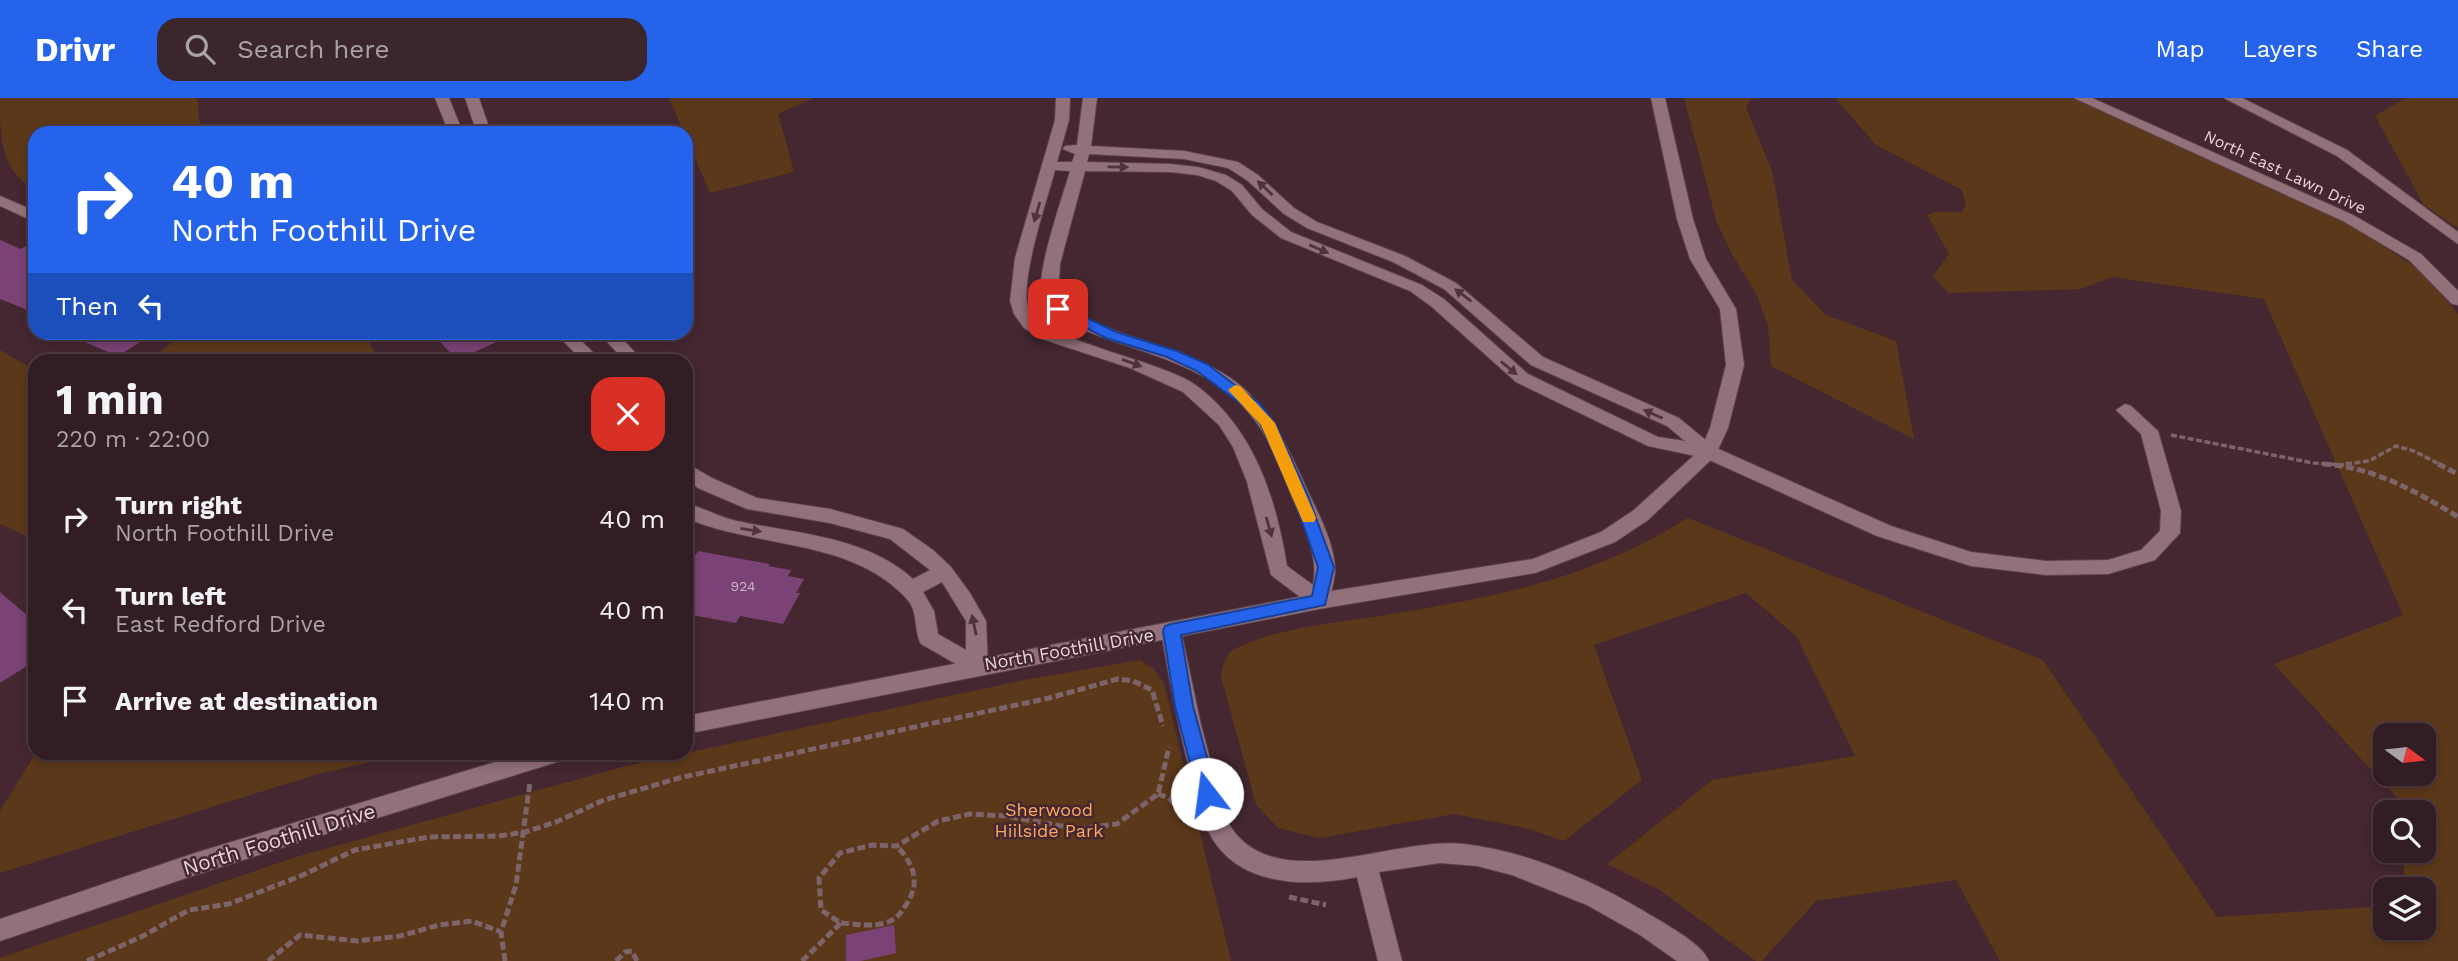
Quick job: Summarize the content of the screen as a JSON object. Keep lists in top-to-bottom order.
{
  "streets": {
    "street": ["North East Lawn Drive", "North Foothill Drive"]
  },
  "parks": ["Sherwood Hiilside Park"],
  "house_numbers": ["924"],
  "north": "right",
  "page": {
    "header": "Drivr",
    "search": "Search here",
    "nav": ["Map", "Layers", "Share"],
    "turn": ["40 m", "North Foothill Drive"],
    "then": "Then",
    "heading": ["1 min", "220 m · 22:00"],
    "list": [
      {
        "name": "Turn right",
        "note": "North Foothill Drive",
        "value": "40 m"
      },
      {
        "name": "Turn left",
        "note": "East Redford Drive",
        "value": "40 m"
      },
      {
        "name": "Arrive at destination",
        "value": "140 m"
      }
    ]
  }
}
